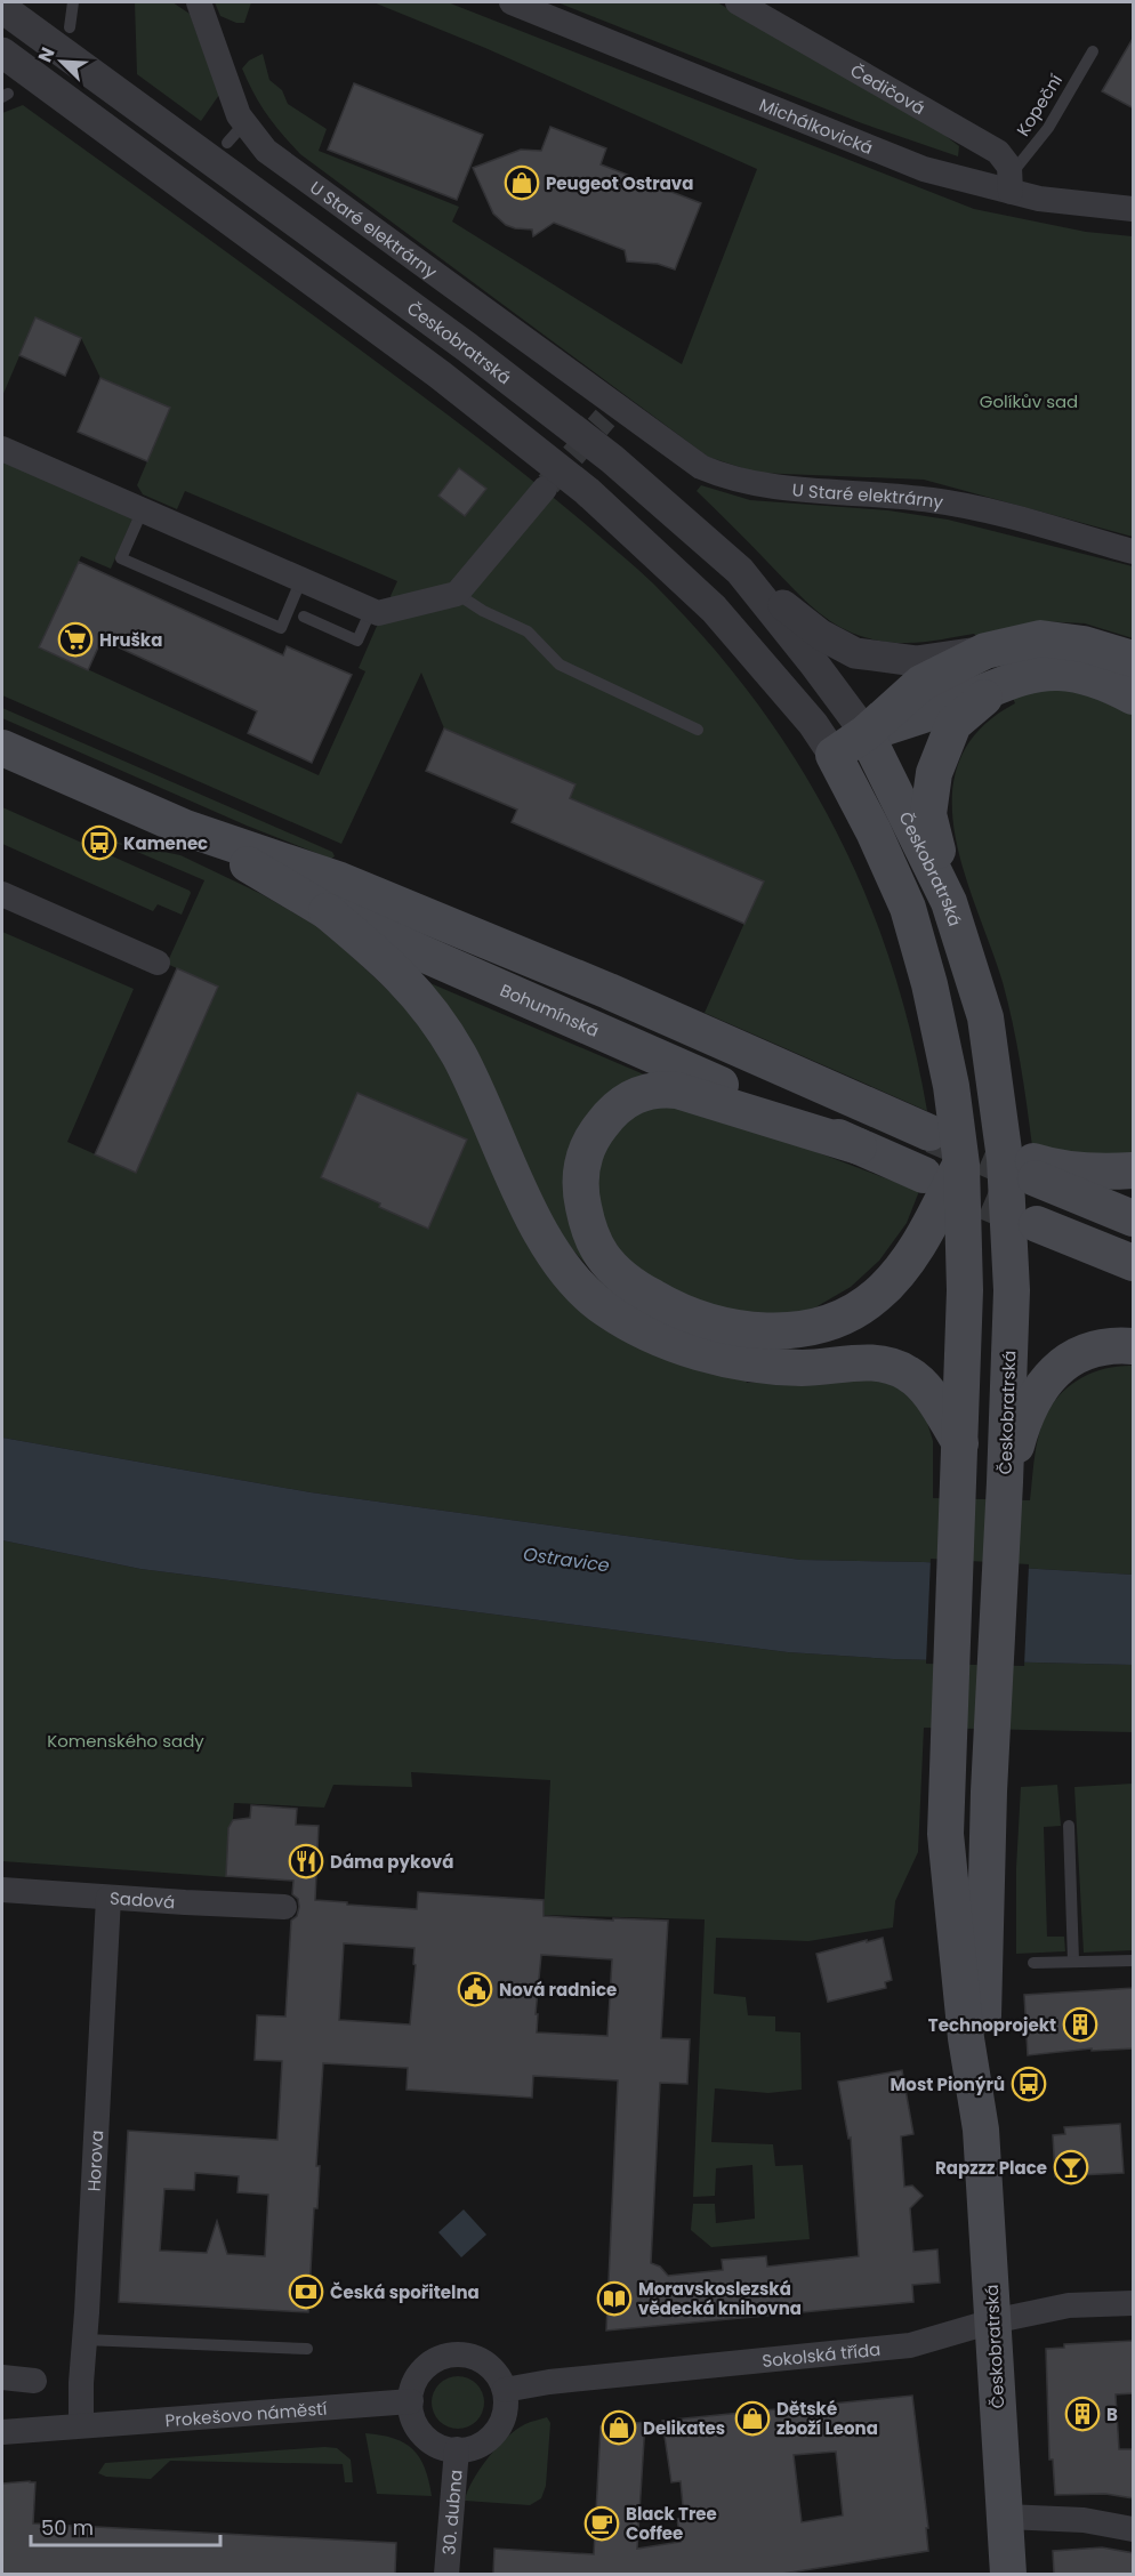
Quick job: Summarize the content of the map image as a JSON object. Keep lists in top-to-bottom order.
{
  "streets": {
    "main road": ["Českobratrská", "Bohumínská"],
    "street": [
      "Čedičová",
      "Michálkovická",
      "U Staré elektrárny",
      "Sadová",
      "Horova",
      "Sokolská třída",
      "Prokešovo náměstí",
      "30. dubna"
    ],
    "lane": ["Kopeční"]
  },
  "crossings": [
    ["Čedičová", "Kopeční"],
    ["Čedičová", "Michálkovická"],
    ["Kopeční", "Michálkovická"],
    ["Českobratrská", "Sokolská třída"],
    ["Sadová", "Horova"],
    ["Horova", "Prokešovo náměstí"],
    ["Sokolská třída", "Prokešovo náměstí"],
    ["Sokolská třída", "30. dubna"],
    ["Prokešovo náměstí", "30. dubna"]
  ],
  "water": ["Ostravice"],
  "parks": ["Golíkův sad", "Komenského sady"],
  "places": {
    "shop": ["Peugeot Ostrava", "Dětské zboží Leona", "Delikates"],
    "supermarket": ["Hruška"],
    "bus stop": ["Kamenec", "Most Pionýrů"],
    "restaurant": ["Dáma pyková"],
    "public building": ["Nová radnice"],
    "building": ["Technoprojekt", "B"],
    "bar": ["Rapzzz Place"],
    "bank": ["Česká spořitelna"],
    "library": ["Moravskoslezská vědecká knihovna"],
    "cafe": ["Black Tree Coffee"]
  },
  "scale_bar": "50 m",
  "north": "top left"
}
